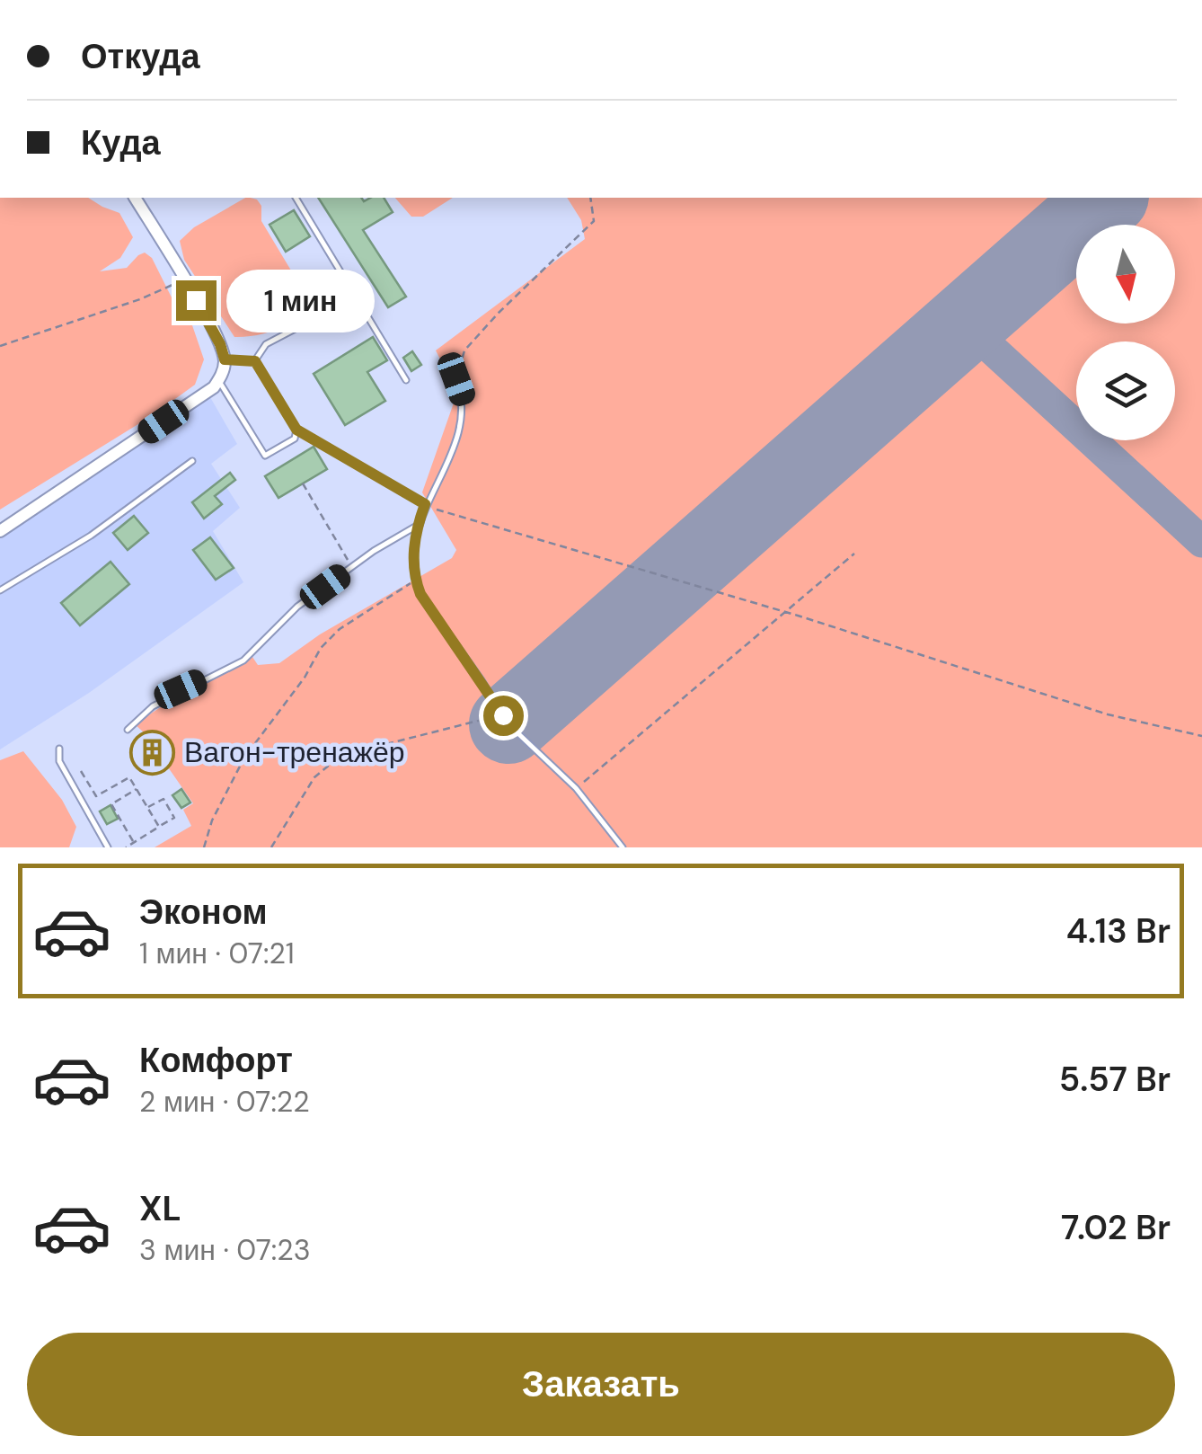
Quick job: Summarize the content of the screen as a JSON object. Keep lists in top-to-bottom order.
{
  "places": {
    "building": ["Вагон-тренажёр"]
  },
  "north": "bottom",
  "page": {
    "banner": ["Откуда", "Куда"],
    "bubble": "1 мин",
    "list": [
      {
        "name": "Эконом",
        "note": "1 мин · 07:21",
        "value": "4.13 Br"
      },
      {
        "name": "Комфорт",
        "note": "2 мин · 07:22",
        "value": "5.57 Br"
      },
      {
        "name": "XL",
        "note": "3 мин · 07:23",
        "value": "7.02 Br"
      }
    ],
    "buttons": "Заказать"
  }
}
